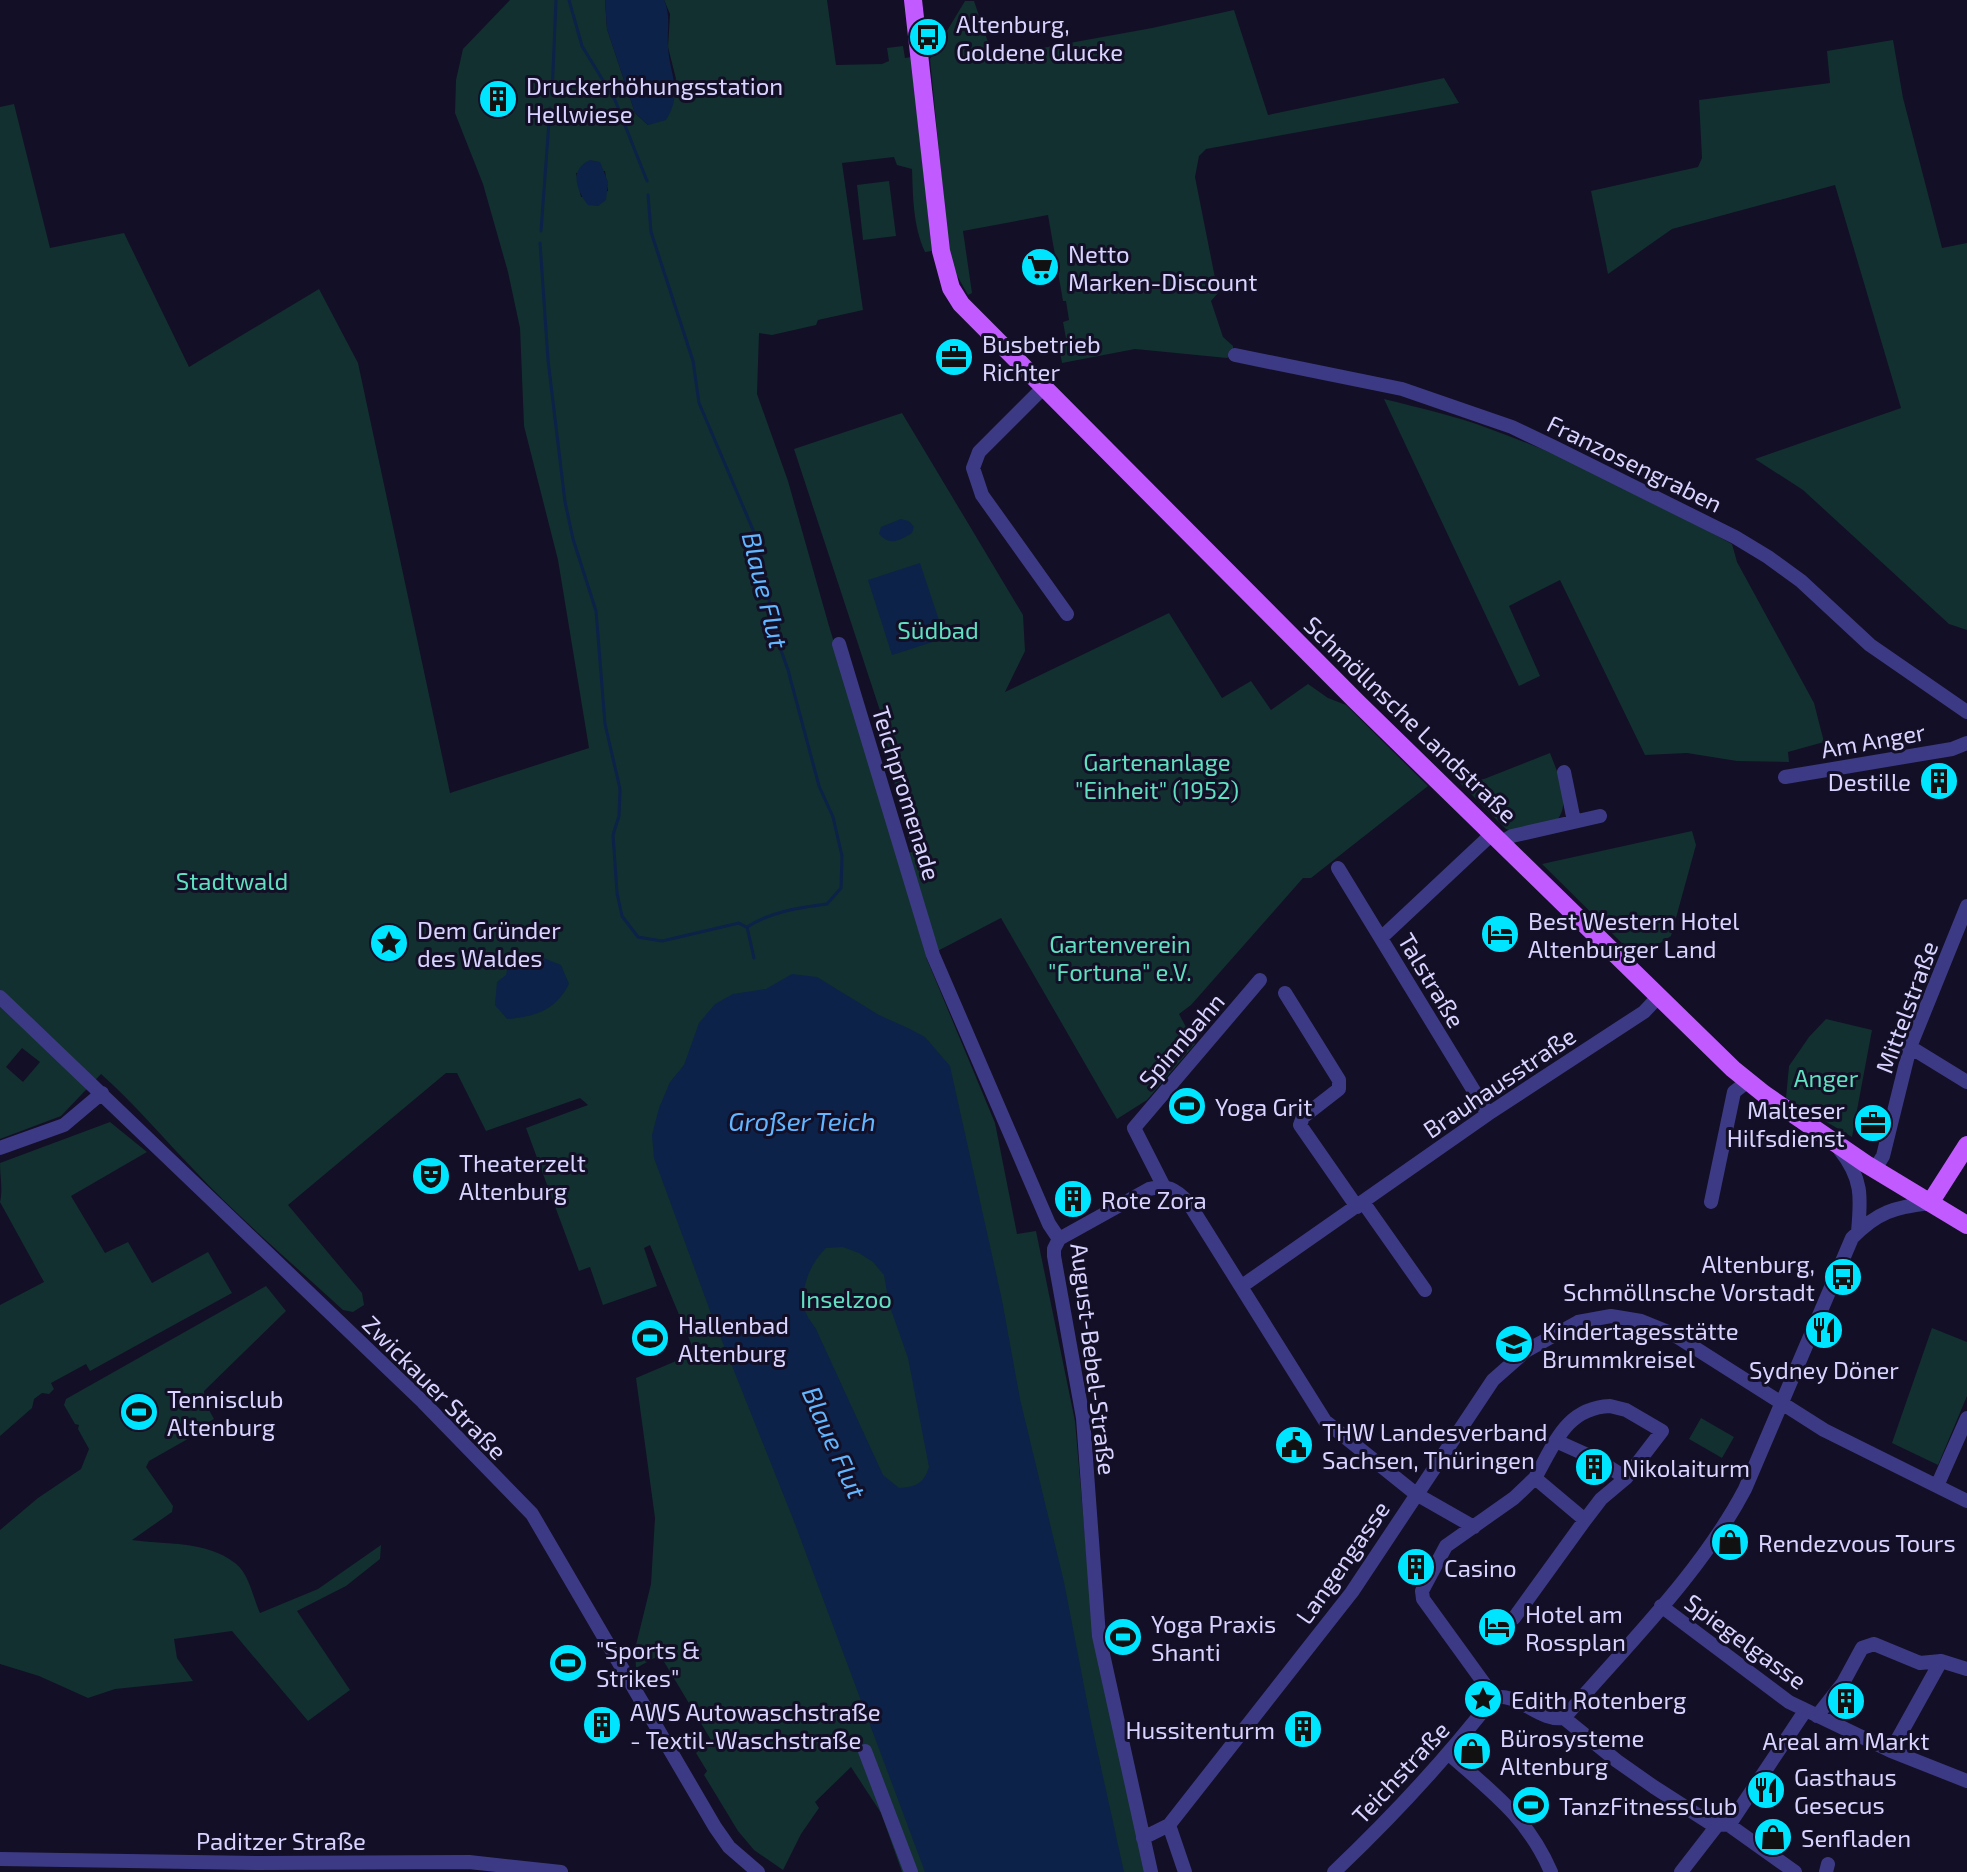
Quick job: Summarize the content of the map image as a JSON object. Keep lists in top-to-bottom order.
{
  "streets": {
    "main road": ["Schmöllnsche Landstraße"],
    "street": [
      "Franzosengraben",
      "Am Anger",
      "Teichpromenade",
      "Talstraße",
      "Mittelstraße",
      "Spinnbahn",
      "Brauhausstraße",
      "August-Bebel-Straße",
      "Zwickauer Straße",
      "Langengasse",
      "Spiegelgasse",
      "Teichstraße",
      "Paditzer Straße"
    ]
  },
  "crossings": [
    ["Schmöllnsche Landstraße", "Mittelstraße"],
    ["Schmöllnsche Landstraße", "Brauhausstraße"],
    ["Teichpromenade", "August-Bebel-Straße"],
    ["Talstraße", "Brauhausstraße"]
  ],
  "water": ["Blaue Flut", "Großer Teich"],
  "parks": [
    "Südbad",
    "Gartenanlage \"Einheit\" (1952)",
    "Stadtwald",
    "Gartenverein \"Fortuna\" e.V.",
    "Anger",
    "Inselzoo"
  ],
  "places": {
    "bus stop": ["Altenburg, Goldene Glucke", "Altenburg, Schmöllnsche Vorstadt"],
    "building": [
      "Druckerhöhungsstation Hellwiese",
      "Destille",
      "Rote Zora",
      "Nikolaiturm",
      "Casino",
      "Areal am Markt",
      "AWS Autowaschstraße - Textil-Waschstraße",
      "Hussitenturm"
    ],
    "supermarket": ["Netto Marken-Discount"],
    "office": ["Busbetrieb Richter", "Malteser Hilfsdienst"],
    "hotel": ["Best Western Hotel Altenburger Land", "Hotel am Rossplan"],
    "place": ["Dem Gründer des Waldes", "Edith Rotenberg"],
    "sports": [
      "Yoga Grit",
      "Hallenbad Altenburg",
      "Tennisclub Altenburg",
      "Yoga Praxis Shanti",
      "\"Sports & Strikes\"",
      "TanzFitnessClub"
    ],
    "theatre": ["Theaterzelt Altenburg"],
    "restaurant": ["Sydney Döner", "Gasthaus Gesecus"],
    "school or university": ["Kindertagesstätte Brummkreisel"],
    "public building": ["THW Landesverband Sachsen, Thüringen"],
    "shop": ["Rendezvous Tours", "Bürosysteme Altenburg", "Senfladen"]
  }
}
